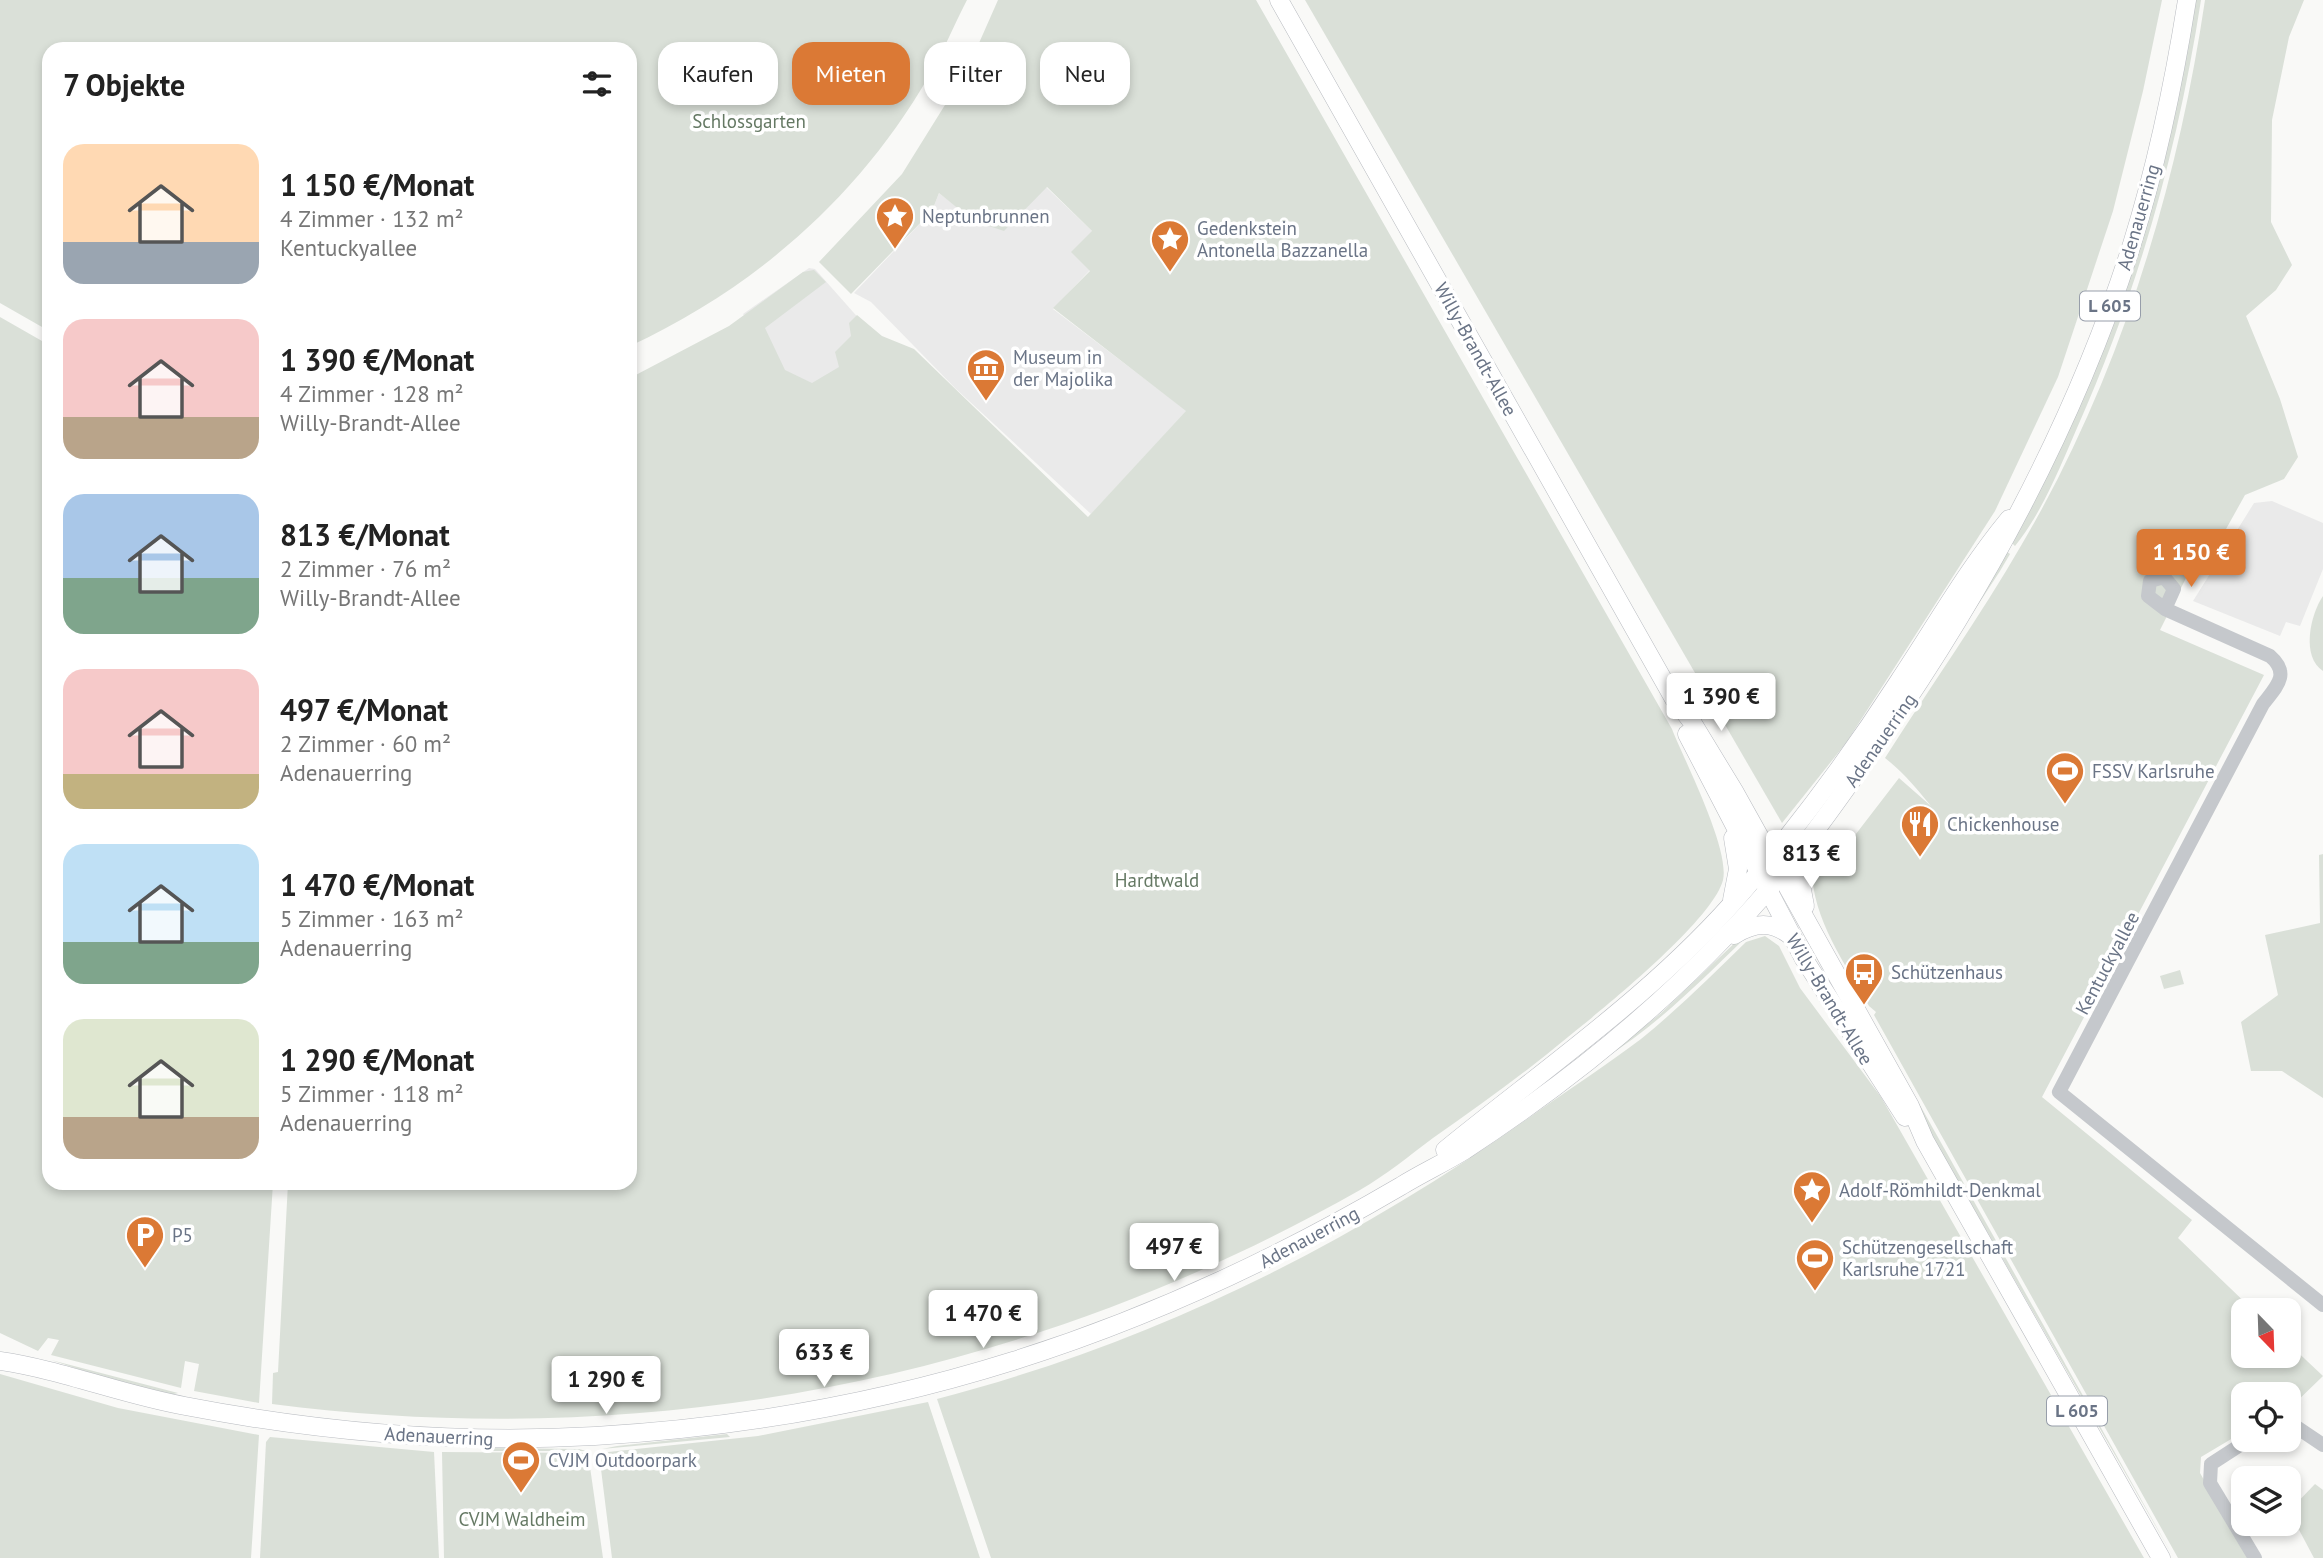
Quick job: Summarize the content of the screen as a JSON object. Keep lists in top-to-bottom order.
{
  "streets": {
    "main road": ["Adenauerring", "L 605", "Willy-Brandt-Allee"],
    "street": ["Kentuckyallee"]
  },
  "crossings": [
    ["Adenauerring", "Willy-Brandt-Allee"]
  ],
  "parks": ["Schlossgarten", "Hardtwald", "CVJM Waldheim"],
  "places": {
    "place": ["Neptunbrunnen", "Gedenkstein Antonella Bazzanella", "Adolf-Römhildt-Denkmal"],
    "museum": ["Museum in der Majolika"],
    "sports": ["FSSV Karlsruhe", "Schützengesellschaft Karlsruhe 1721", "CVJM Outdoorpark"],
    "restaurant": ["Chickenhouse"],
    "bus stop": ["Schützenhaus"],
    "parking": ["P5"]
  },
  "north": "bottom right",
  "page": {
    "chip": [
      "Kaufen",
      "Mieten",
      "Filter",
      "Neu"
    ],
    "heading": "7 Objekte",
    "list": [
      {
        "name": "1 150 €/Monat",
        "note": "4 Zimmer · 132 m² · Kentuckyallee"
      },
      {
        "name": "1 390 €/Monat",
        "note": "4 Zimmer · 128 m² · Willy-Brandt-Allee"
      },
      {
        "name": "813 €/Monat",
        "note": "2 Zimmer · 76 m² · Willy-Brandt-Allee"
      },
      {
        "name": "497 €/Monat",
        "note": "2 Zimmer · 60 m² · Adenauerring"
      },
      {
        "name": "1 470 €/Monat",
        "note": "5 Zimmer · 163 m² · Adenauerring"
      },
      {
        "name": "1 290 €/Monat",
        "note": "5 Zimmer · 118 m² · Adenauerring"
      }
    ],
    "price": [
      "1 150 €",
      "1 390 €",
      "813 €",
      "497 €",
      "1 470 €",
      "633 €",
      "1 290 €"
    ]
  }
}
